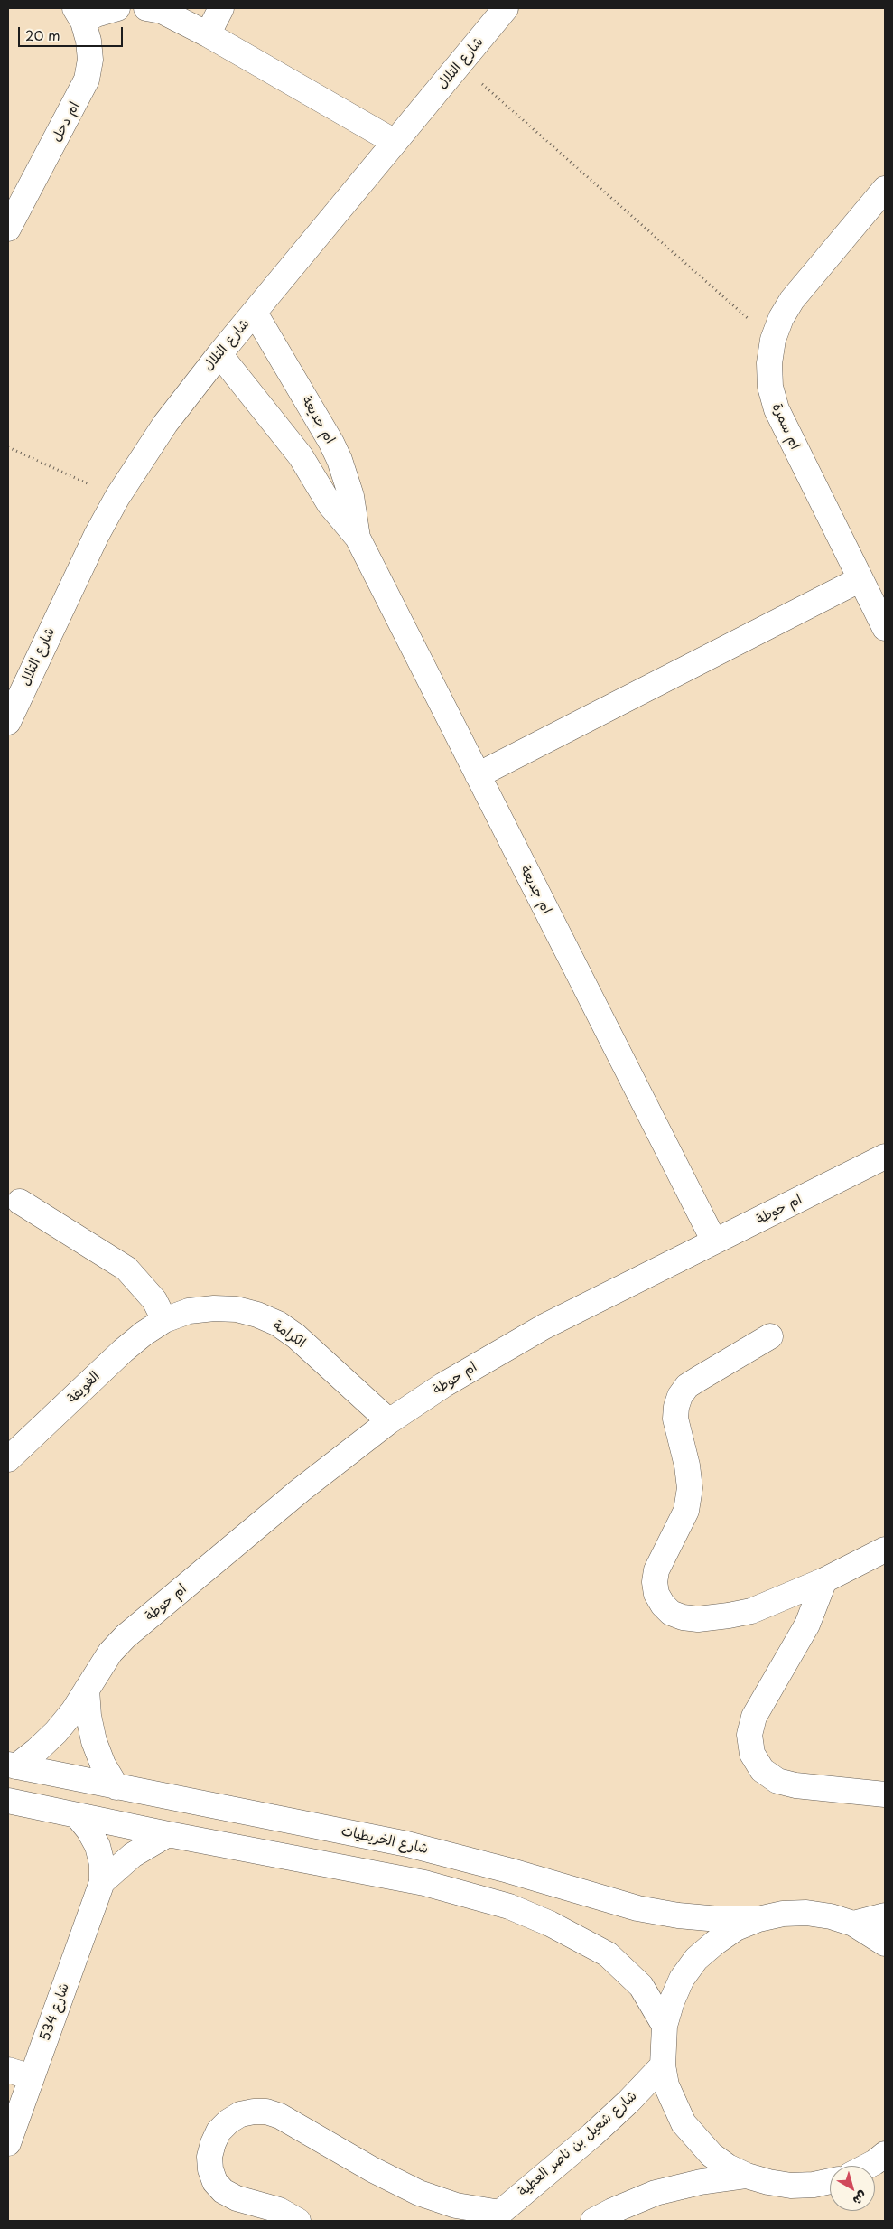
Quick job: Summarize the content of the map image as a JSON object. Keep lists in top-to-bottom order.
{
  "streets": {
    "street": [
      "شارع التلال",
      "ام دحل",
      "ام جديعة",
      "ام سمرة",
      "ام حوطة",
      "الكرامة",
      "الغويفة",
      "شارع الخريطيات",
      "شارع 534",
      "شارع شعيل بن ناصر العطية"
    ]
  },
  "crossings": [
    ["شارع التلال", "ام جديعة"],
    ["ام جديعة", "ام حوطة"],
    ["ام حوطة", "الكرامة"],
    ["ام حوطة", "شارع الخريطيات"],
    ["الكرامة", "الغويفة"]
  ],
  "scale_bar": "20 m",
  "north": "bottom right"
}
